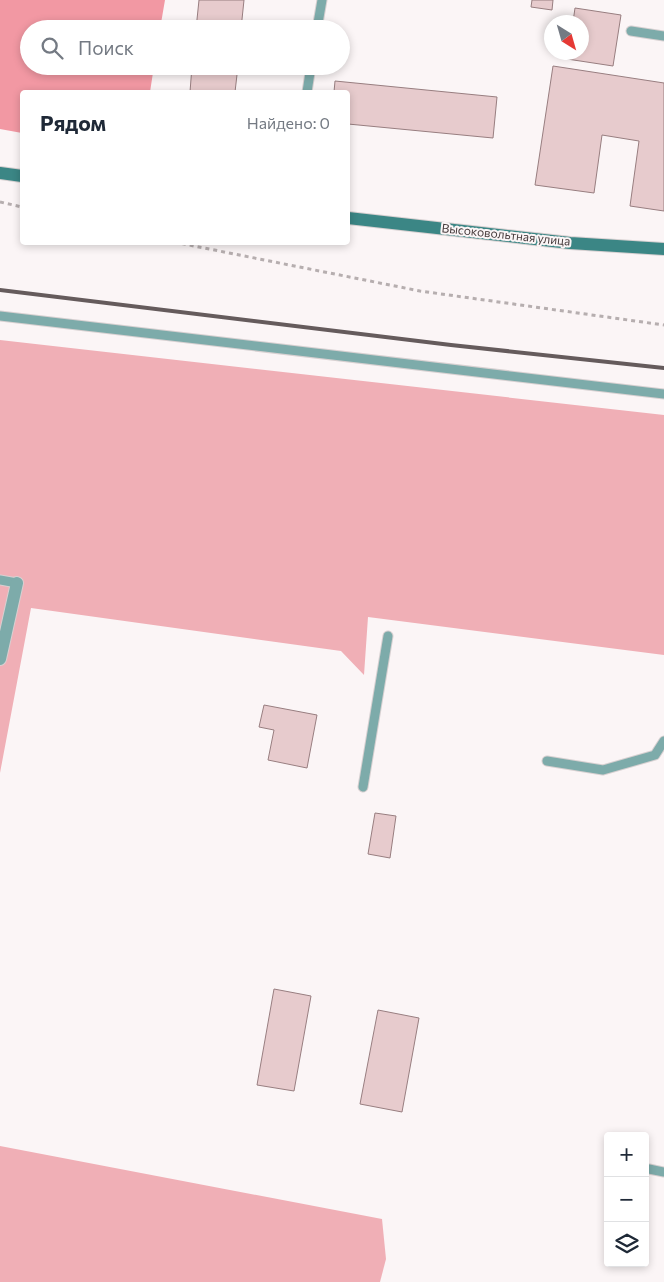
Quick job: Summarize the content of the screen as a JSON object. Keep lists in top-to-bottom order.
{
  "streets": {
    "main road": ["Высоковольтная улица"]
  },
  "north": "bottom right",
  "page": {
    "search": "Поиск",
    "heading": ["Рядом", "Найдено: 0"],
    "map_buttons": ["+", "−"]
  }
}
